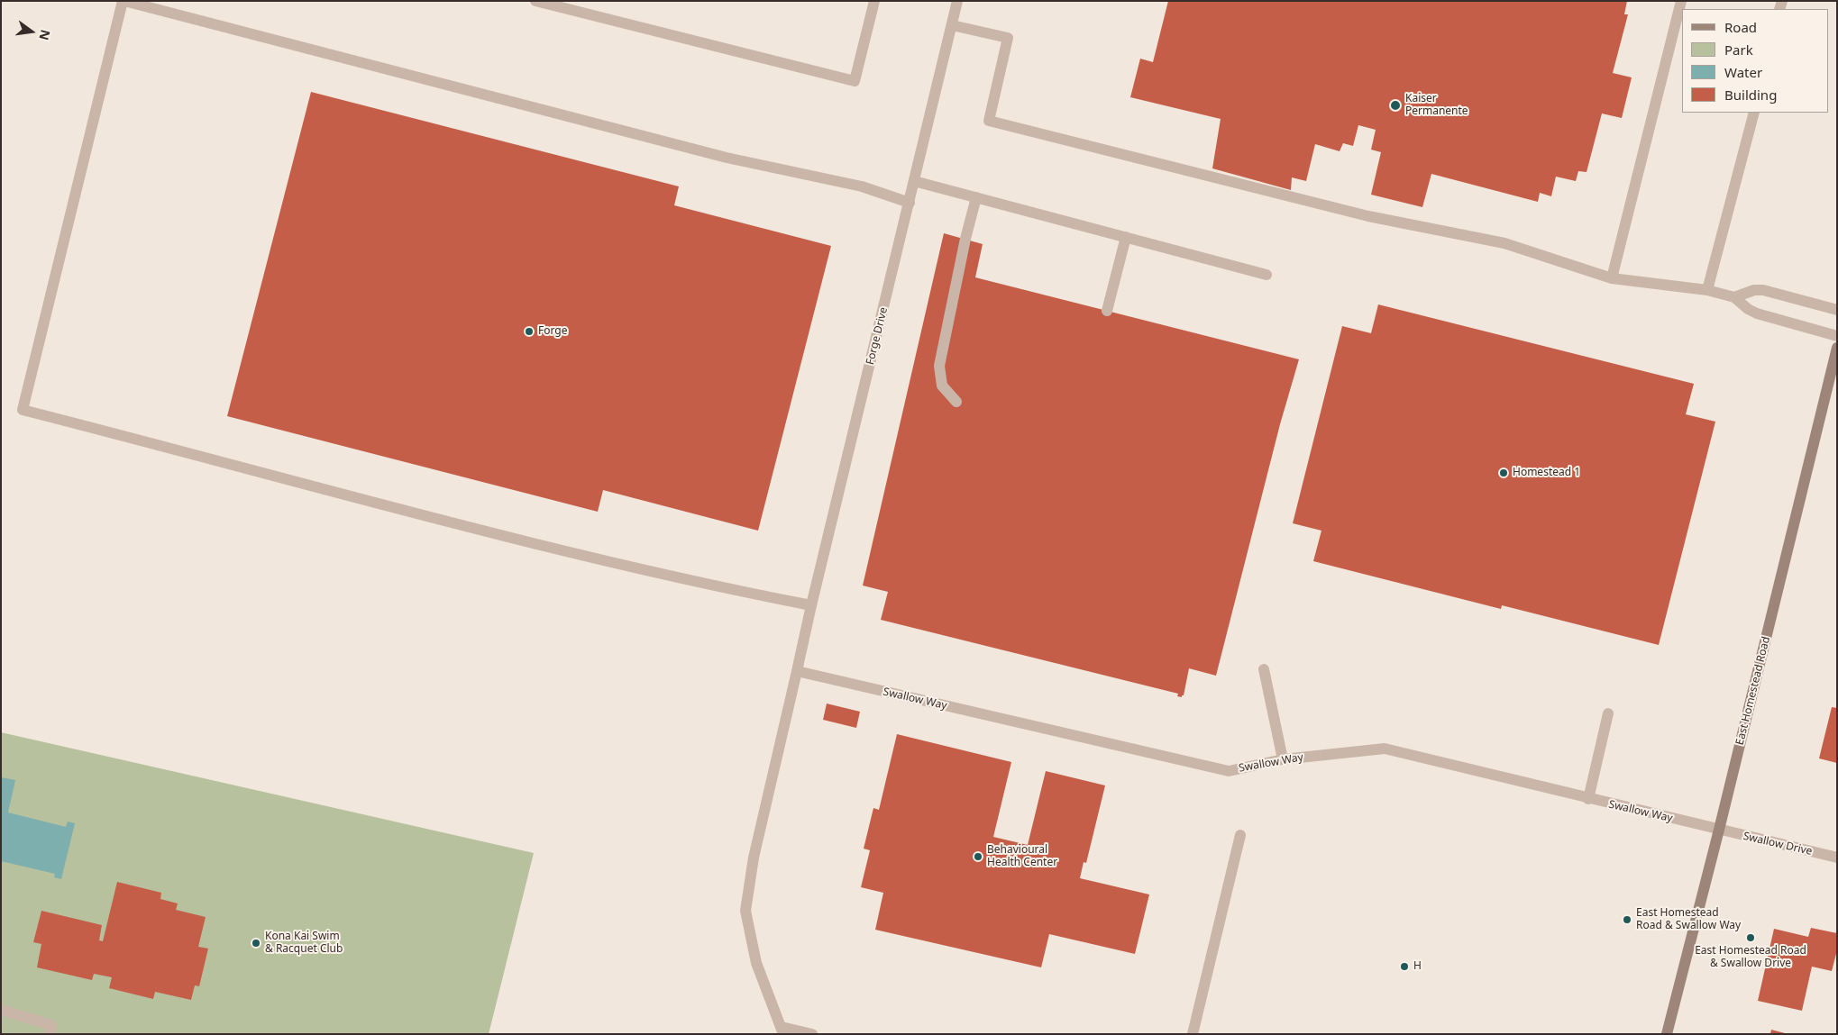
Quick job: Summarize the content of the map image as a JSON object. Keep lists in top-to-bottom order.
{
  "streets": {
    "main road": ["East Homestead Road"],
    "street": ["Forge Drive", "Swallow Way", "Swallow Drive"]
  },
  "crossings": [
    ["Forge Drive", "Swallow Way"],
    ["East Homestead Road", "Swallow Way"],
    ["East Homestead Road", "Swallow Drive"],
    ["Swallow Way", "Swallow Drive"]
  ],
  "places": [
    "Kaiser Permanente",
    "Forge",
    "Homestead 1",
    "Behavioural Health Center",
    "East Homestead Road & Swallow Way",
    "East Homestead Road & Swallow Drive",
    "Kona Kai Swim & Racquet Club",
    "H"
  ],
  "legend": [
    "Road",
    "Park",
    "Water",
    "Building"
  ],
  "north": "right"
}
